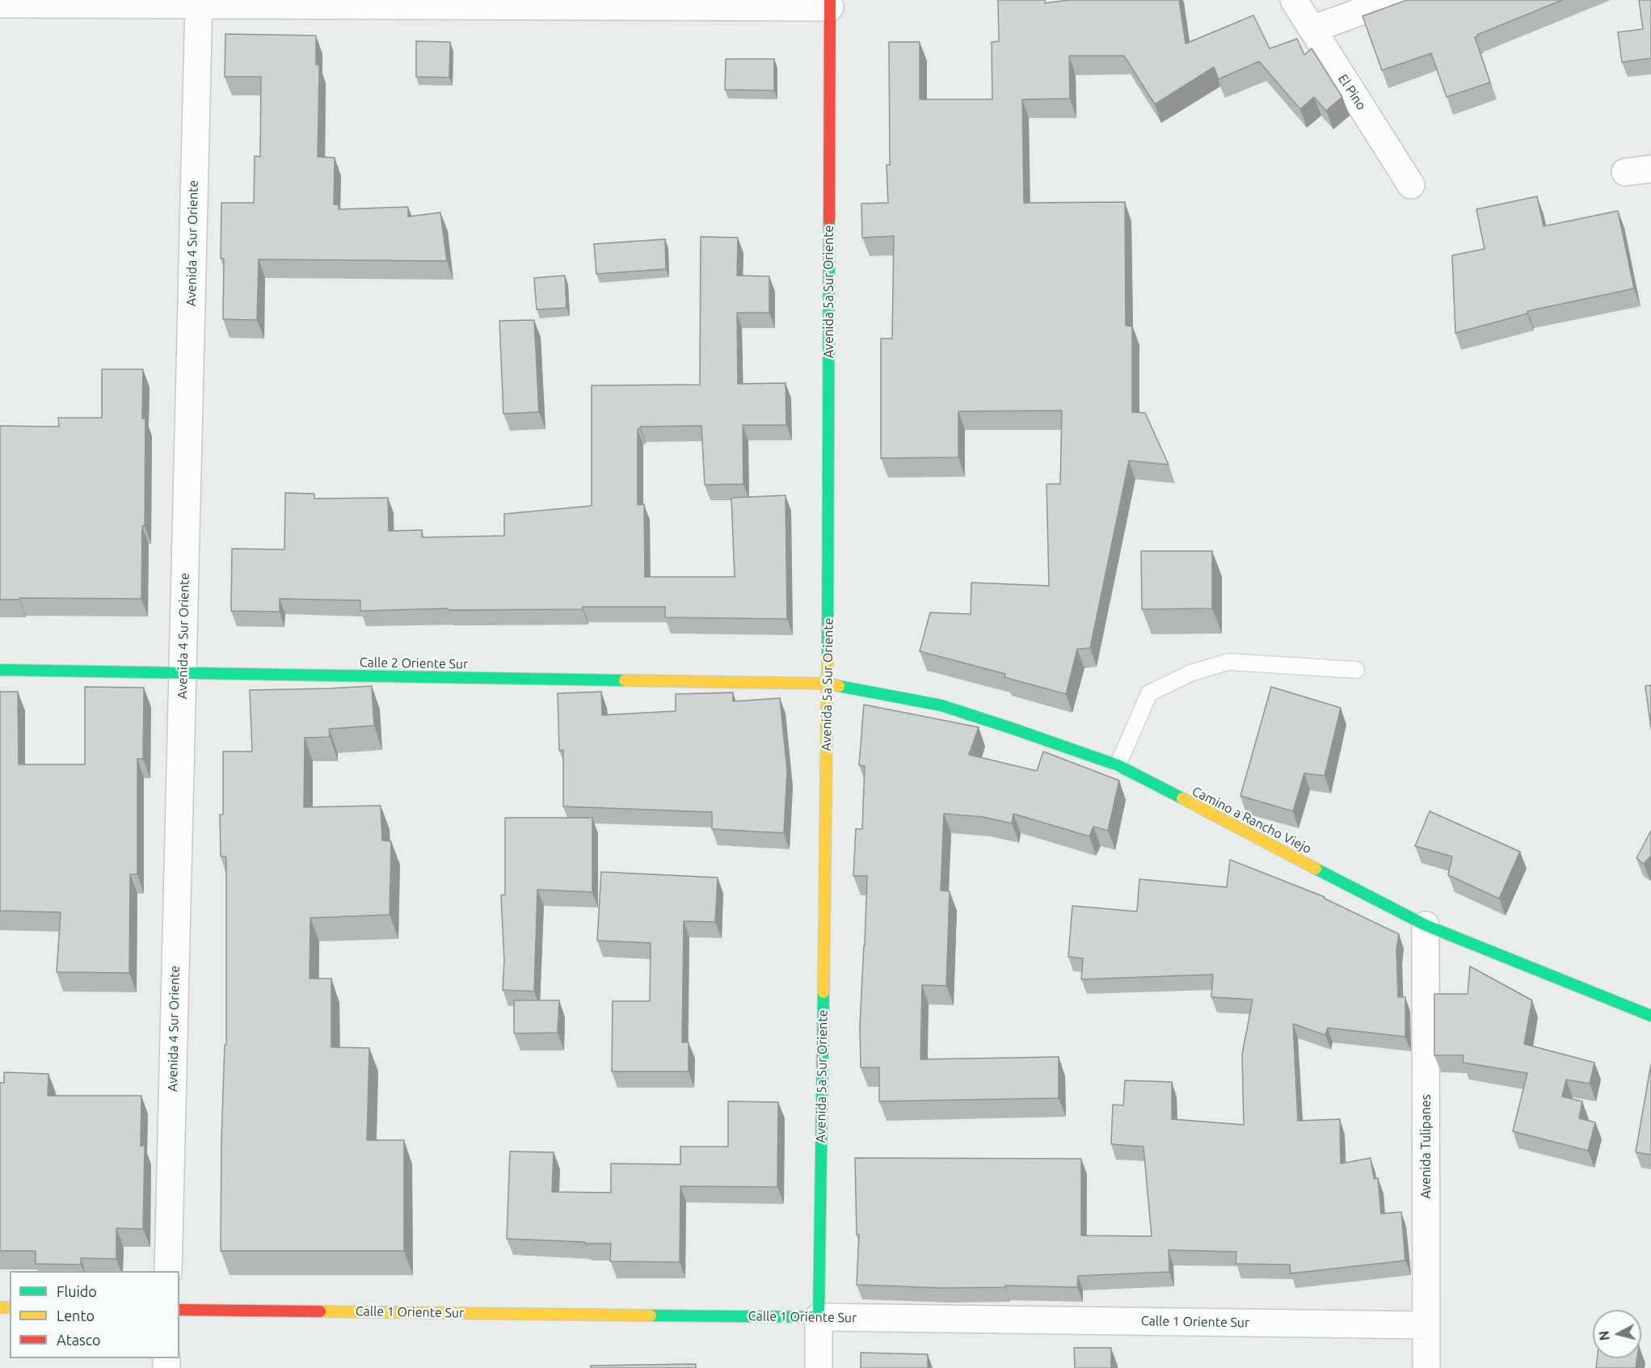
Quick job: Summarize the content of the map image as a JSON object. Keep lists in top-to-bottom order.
{
  "streets": {
    "street": [
      "El Pino",
      "Avenida 4 Sur Oriente",
      "Avenida 5a Sur Oriente",
      "Calle 2 Oriente Sur",
      "Camino a Rancho Viejo",
      "Avenida Tulipanes",
      "Calle 1 Oriente Sur"
    ]
  },
  "crossings": [
    ["Avenida 4 Sur Oriente", "Calle 2 Oriente Sur"],
    ["Avenida 5a Sur Oriente", "Calle 2 Oriente Sur"],
    ["Avenida 5a Sur Oriente", "Camino a Rancho Viejo"],
    ["Avenida 5a Sur Oriente", "Calle 1 Oriente Sur"],
    ["Calle 2 Oriente Sur", "Camino a Rancho Viejo"],
    ["Camino a Rancho Viejo", "Avenida Tulipanes"],
    ["Avenida Tulipanes", "Calle 1 Oriente Sur"]
  ],
  "legend": ["Fluido", "Lento", "Atasco"],
  "north": "left"
}
